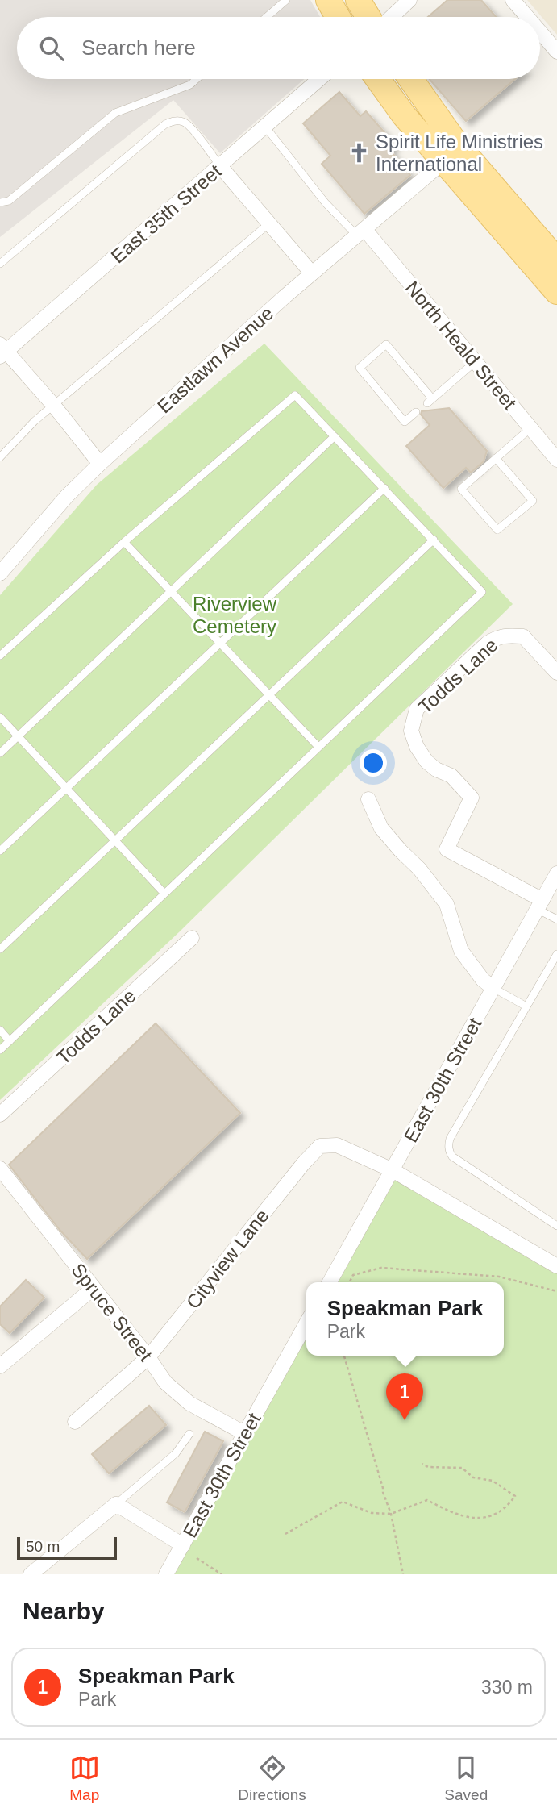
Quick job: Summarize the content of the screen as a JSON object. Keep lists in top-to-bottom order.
{
  "streets": {
    "street": [
      "East 35th Street",
      "North Heald Street",
      "Eastlawn Avenue",
      "Todds Lane",
      "East 30th Street",
      "Cityview Lane",
      "Spruce Street"
    ]
  },
  "crossings": [
    ["North Heald Street", "Eastlawn Avenue"],
    ["Todds Lane", "East 30th Street"],
    ["East 30th Street", "Cityview Lane"],
    ["East 30th Street", "Spruce Street"],
    ["Cityview Lane", "Spruce Street"]
  ],
  "parks": ["Riverview Cemetery"],
  "places": {
    "church": ["Spirit Life Ministries International"]
  },
  "scale_bar": "50 m",
  "page": {
    "search": "Search here",
    "popup": ["Speakman Park", "Park"],
    "pins": "1",
    "scale": "50 m",
    "heading": "Nearby",
    "list": [
      {
        "mark": "1",
        "name": "Speakman Park",
        "note": "Park",
        "value": "330 m"
      }
    ],
    "nav": ["Map", "Directions", "Saved"]
  }
}
